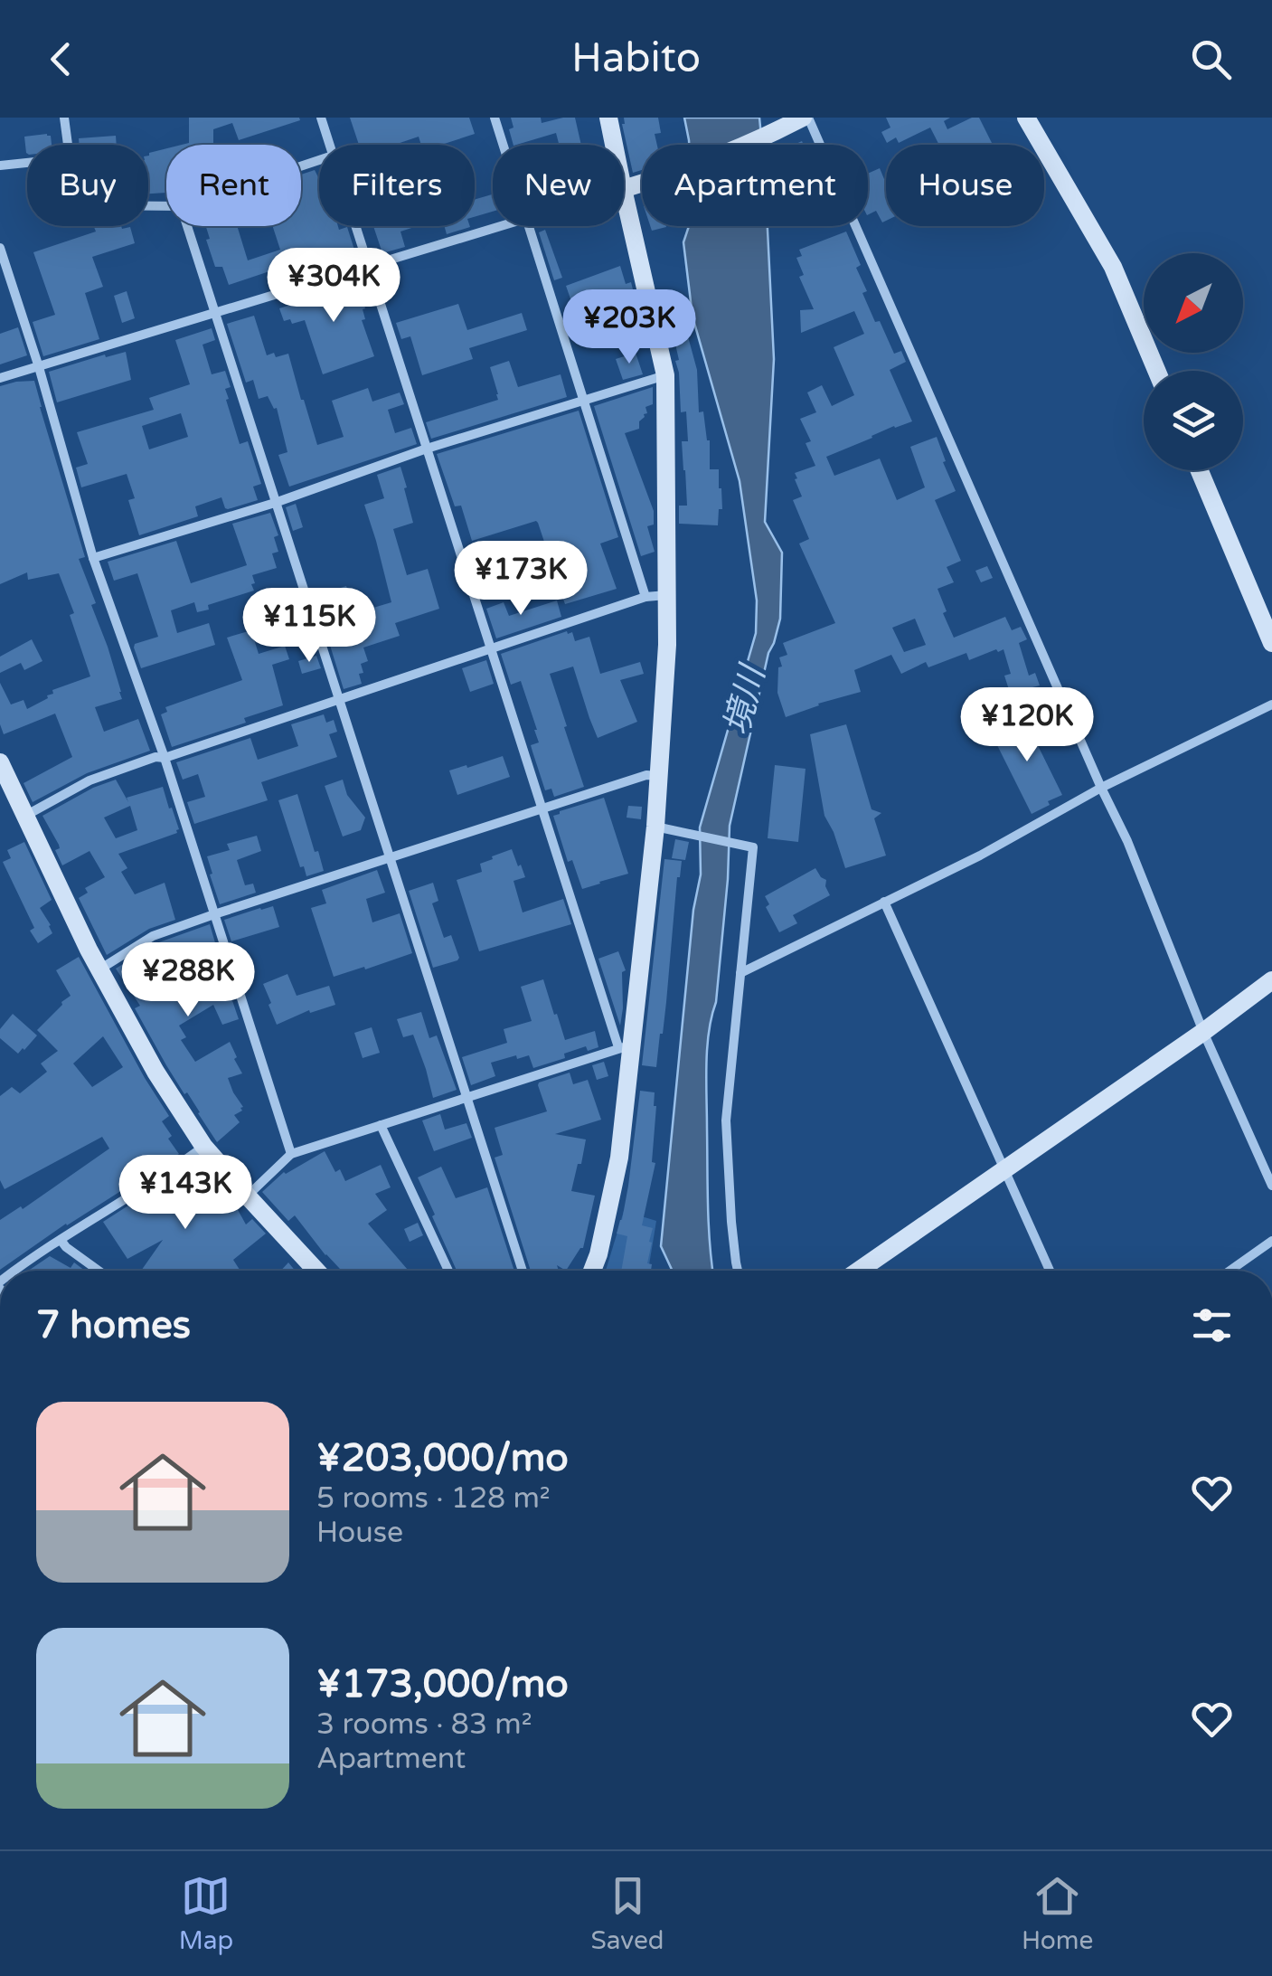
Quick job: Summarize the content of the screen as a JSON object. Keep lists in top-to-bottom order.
{
  "water": ["境川"],
  "north": "bottom left",
  "page": {
    "header": "Habito",
    "chip": [
      "Buy",
      "Rent",
      "Filters",
      "New",
      "Apartment",
      "House"
    ],
    "price": [
      "¥304K",
      "¥203K",
      "¥173K",
      "¥115K",
      "¥120K",
      "¥288K",
      "¥143K"
    ],
    "heading": "7 homes",
    "list": [
      {
        "name": "¥203,000/mo",
        "note": "5 rooms · 128 m² · House"
      },
      {
        "name": "¥173,000/mo",
        "note": "3 rooms · 83 m² · Apartment"
      }
    ],
    "tabs": ["Map", "Saved", "Home"]
  }
}
